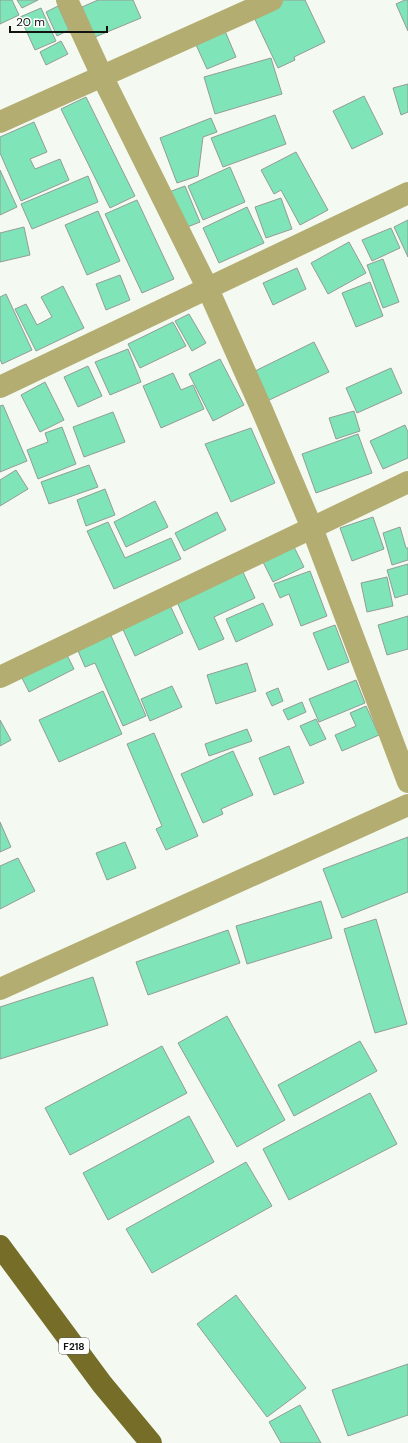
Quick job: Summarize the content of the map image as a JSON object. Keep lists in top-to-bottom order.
{
  "streets": {
    "main road": ["F218"]
  },
  "scale_bar": "20 m"
}
